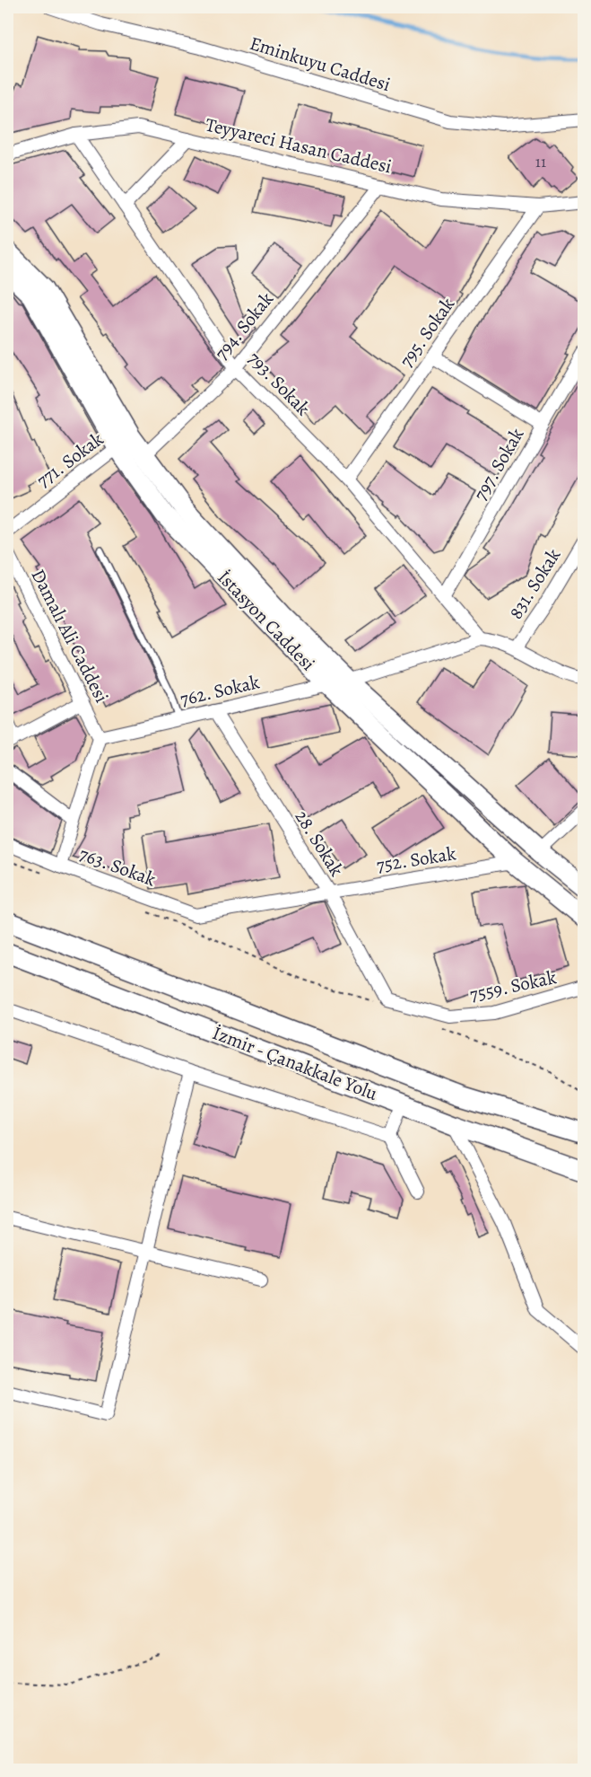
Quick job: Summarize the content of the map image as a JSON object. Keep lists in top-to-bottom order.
{
  "streets": {
    "main road": ["İstasyon Caddesi", "İzmir - Çanakkale Yolu"],
    "street": [
      "Eminkuyu Caddesi",
      "Teyyareci Hasan Caddesi",
      "794. Sokak",
      "795. Sokak",
      "793. Sokak",
      "771. Sokak",
      "797. Sokak",
      "831. Sokak",
      "Damalı Ali Caddesi",
      "762. Sokak",
      "28. Sokak",
      "752. Sokak",
      "763. Sokak",
      "7559. Sokak"
    ]
  },
  "crossings": [
    ["Teyyareci Hasan Caddesi", "794. Sokak"],
    ["Teyyareci Hasan Caddesi", "795. Sokak"],
    ["Teyyareci Hasan Caddesi", "793. Sokak"],
    ["794. Sokak", "793. Sokak"],
    ["794. Sokak", "İstasyon Caddesi"],
    ["795. Sokak", "793. Sokak"],
    ["793. Sokak", "797. Sokak"],
    ["793. Sokak", "762. Sokak"],
    ["771. Sokak", "İstasyon Caddesi"],
    ["İstasyon Caddesi", "762. Sokak"],
    ["İstasyon Caddesi", "752. Sokak"],
    ["Damalı Ali Caddesi", "762. Sokak"],
    ["Damalı Ali Caddesi", "763. Sokak"],
    ["762. Sokak", "28. Sokak"],
    ["762. Sokak", "763. Sokak"],
    ["28. Sokak", "752. Sokak"],
    ["28. Sokak", "7559. Sokak"],
    ["752. Sokak", "763. Sokak"]
  ],
  "house_numbers": ["11"]
}
